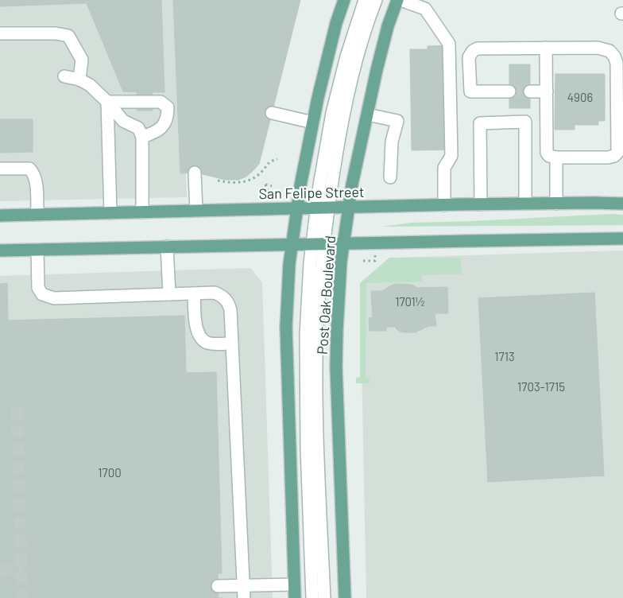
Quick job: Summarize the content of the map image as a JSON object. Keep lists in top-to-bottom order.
{
  "streets": {
    "main road": ["San Felipe Street", "Post Oak Boulevard"]
  },
  "crossings": [
    ["San Felipe Street", "Post Oak Boulevard"]
  ],
  "house_numbers": [
    "4906",
    "1701½",
    "1713",
    "1703-1715",
    "1700"
  ]
}
